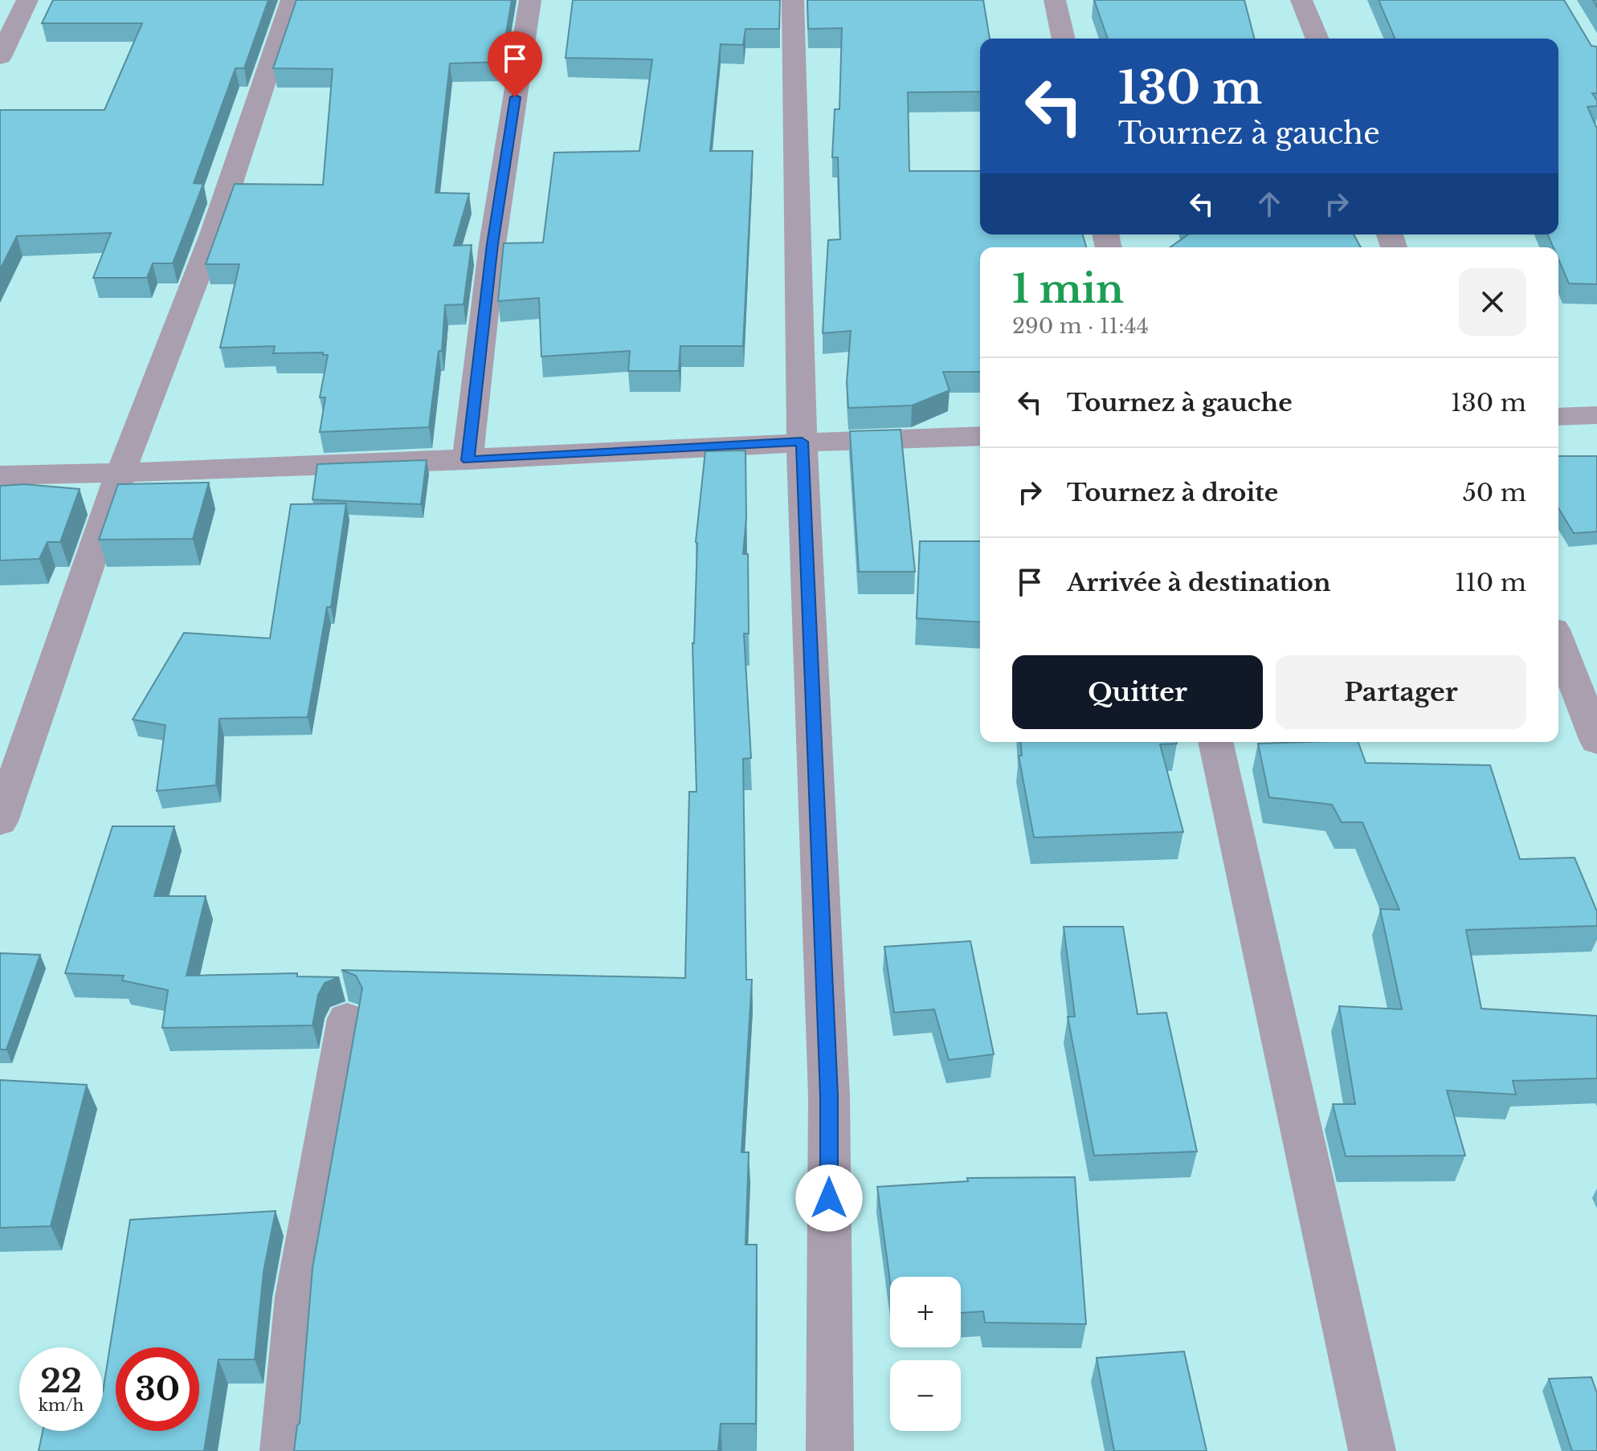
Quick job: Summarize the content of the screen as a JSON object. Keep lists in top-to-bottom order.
{
  "page": {
    "turn": ["130 m", "Tournez à gauche"],
    "heading": ["1 min", "290 m · 11:44"],
    "list": [
      {
        "name": "Tournez à gauche",
        "value": "130 m"
      },
      {
        "name": "Tournez à droite",
        "value": "50 m"
      },
      {
        "name": "Arrivée à destination",
        "value": "110 m"
      }
    ],
    "buttons": ["Quitter", "Partager"],
    "map_buttons": ["+", "−"],
    "speed": "22 km/h",
    "limit": "30"
  }
}
